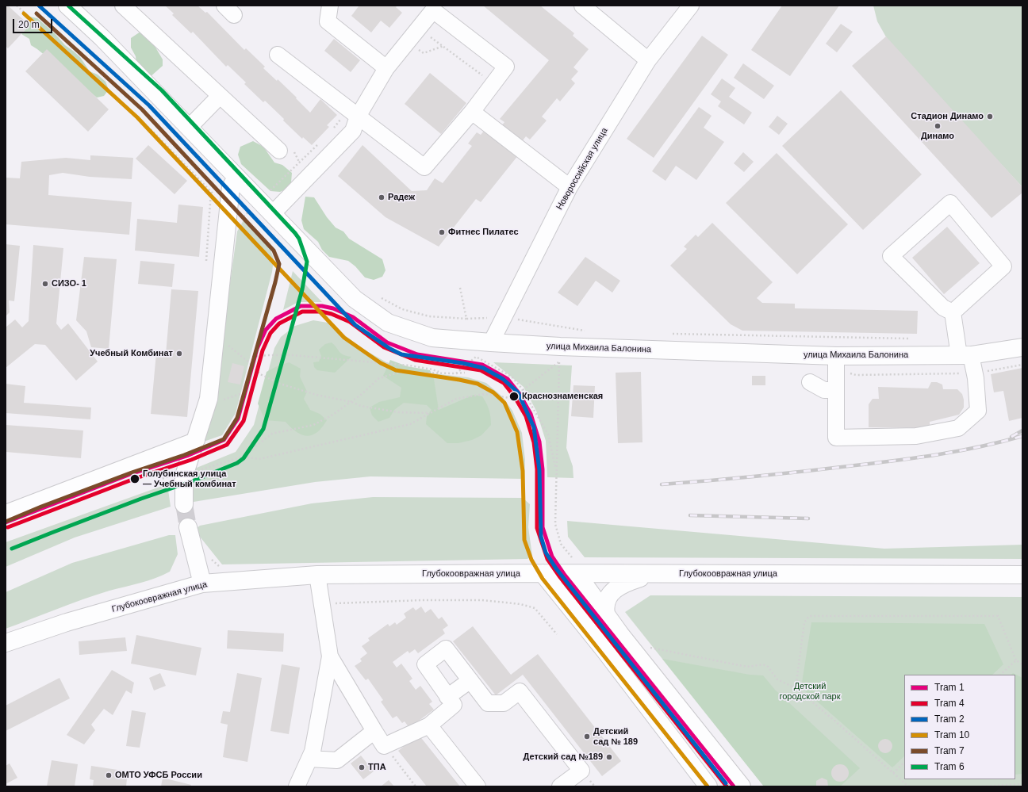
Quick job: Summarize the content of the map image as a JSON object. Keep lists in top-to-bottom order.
{
  "streets": {
    "main road": ["улица Михаила Балонина", "Глубокоовражная улица"],
    "street": ["Новороссийская улица"]
  },
  "crossings": [
    ["Новороссийская улица", "улица Михаила Балонина"]
  ],
  "parks": ["Детский городской парк"],
  "places": [
    "Стадион Динамо",
    "Динамо",
    "Радеж",
    "Фитнес Пилатес",
    "СИЗО- 1",
    "Учебный Комбинат",
    "Краснознаменская",
    "Голубинская улица — Учебный комбинат",
    "Детский сад № 189",
    "Детский сад №189",
    "ТПА",
    "ОМТО УФСБ России"
  ],
  "lines": [
    "tram line 2",
    "tram line 6",
    "tram line 10",
    "tram line 7",
    "tram line 1",
    "tram line 4"
  ],
  "legend": [
    "Tram 1",
    "Tram 4",
    "Tram 2",
    "Tram 10",
    "Tram 7",
    "Tram 6"
  ],
  "scale_bar": "20 m"
}
